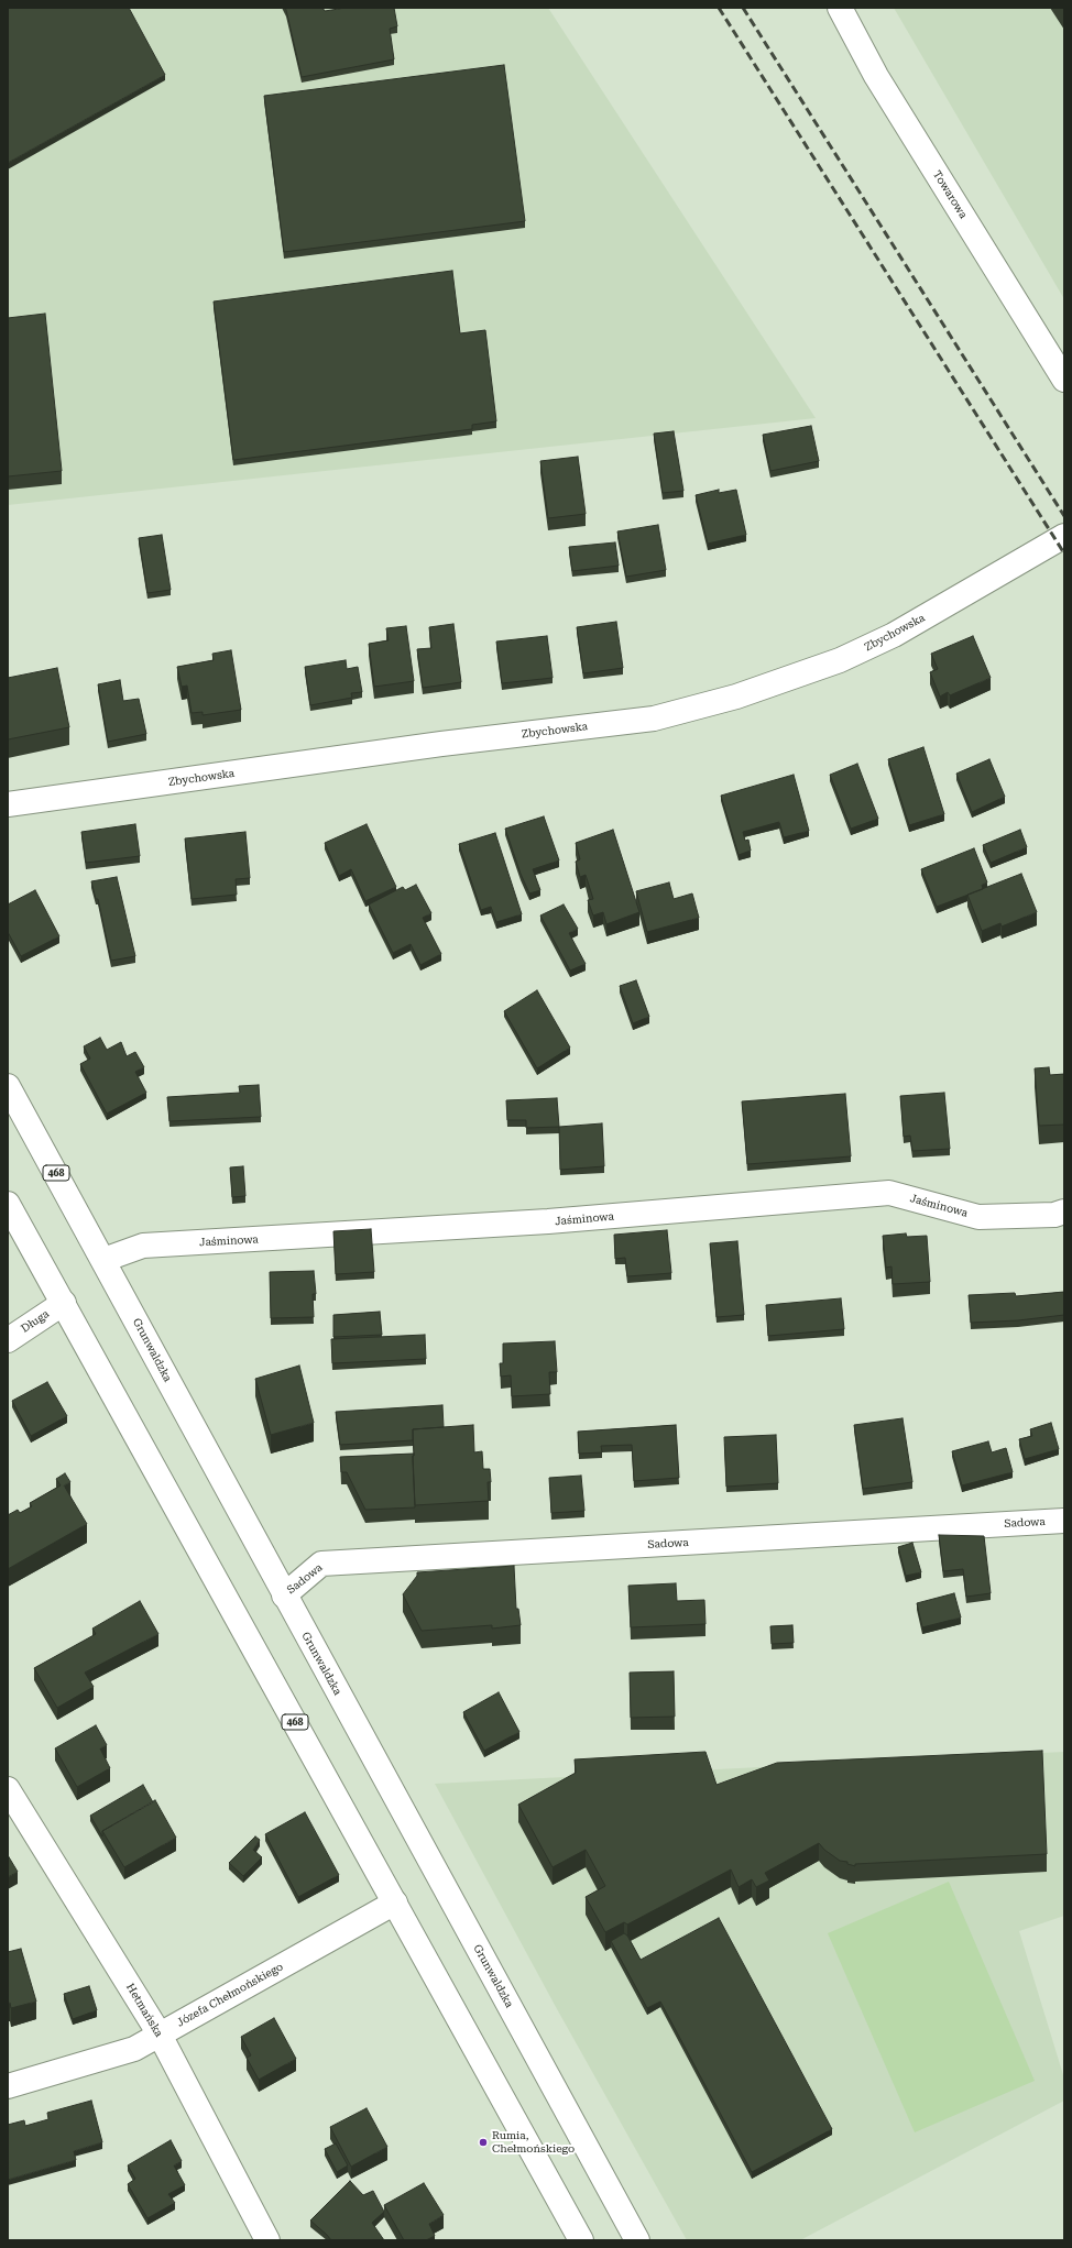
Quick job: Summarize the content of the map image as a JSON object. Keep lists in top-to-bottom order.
{
  "streets": {
    "street": [
      "Towarowa",
      "Zbychowska",
      "468",
      "Jaśminowa",
      "Długa",
      "Grunwaldzka",
      "Sadowa",
      "Józefa Chełmońskiego",
      "Hetmańska"
    ]
  },
  "crossings": [
    ["468", "Długa"],
    ["468", "Józefa Chełmońskiego"],
    ["Jaśminowa", "Grunwaldzka"],
    ["Grunwaldzka", "Sadowa"],
    ["Józefa Chełmońskiego", "Hetmańska"]
  ],
  "places": ["Rumia, Chełmońskiego"]
}
